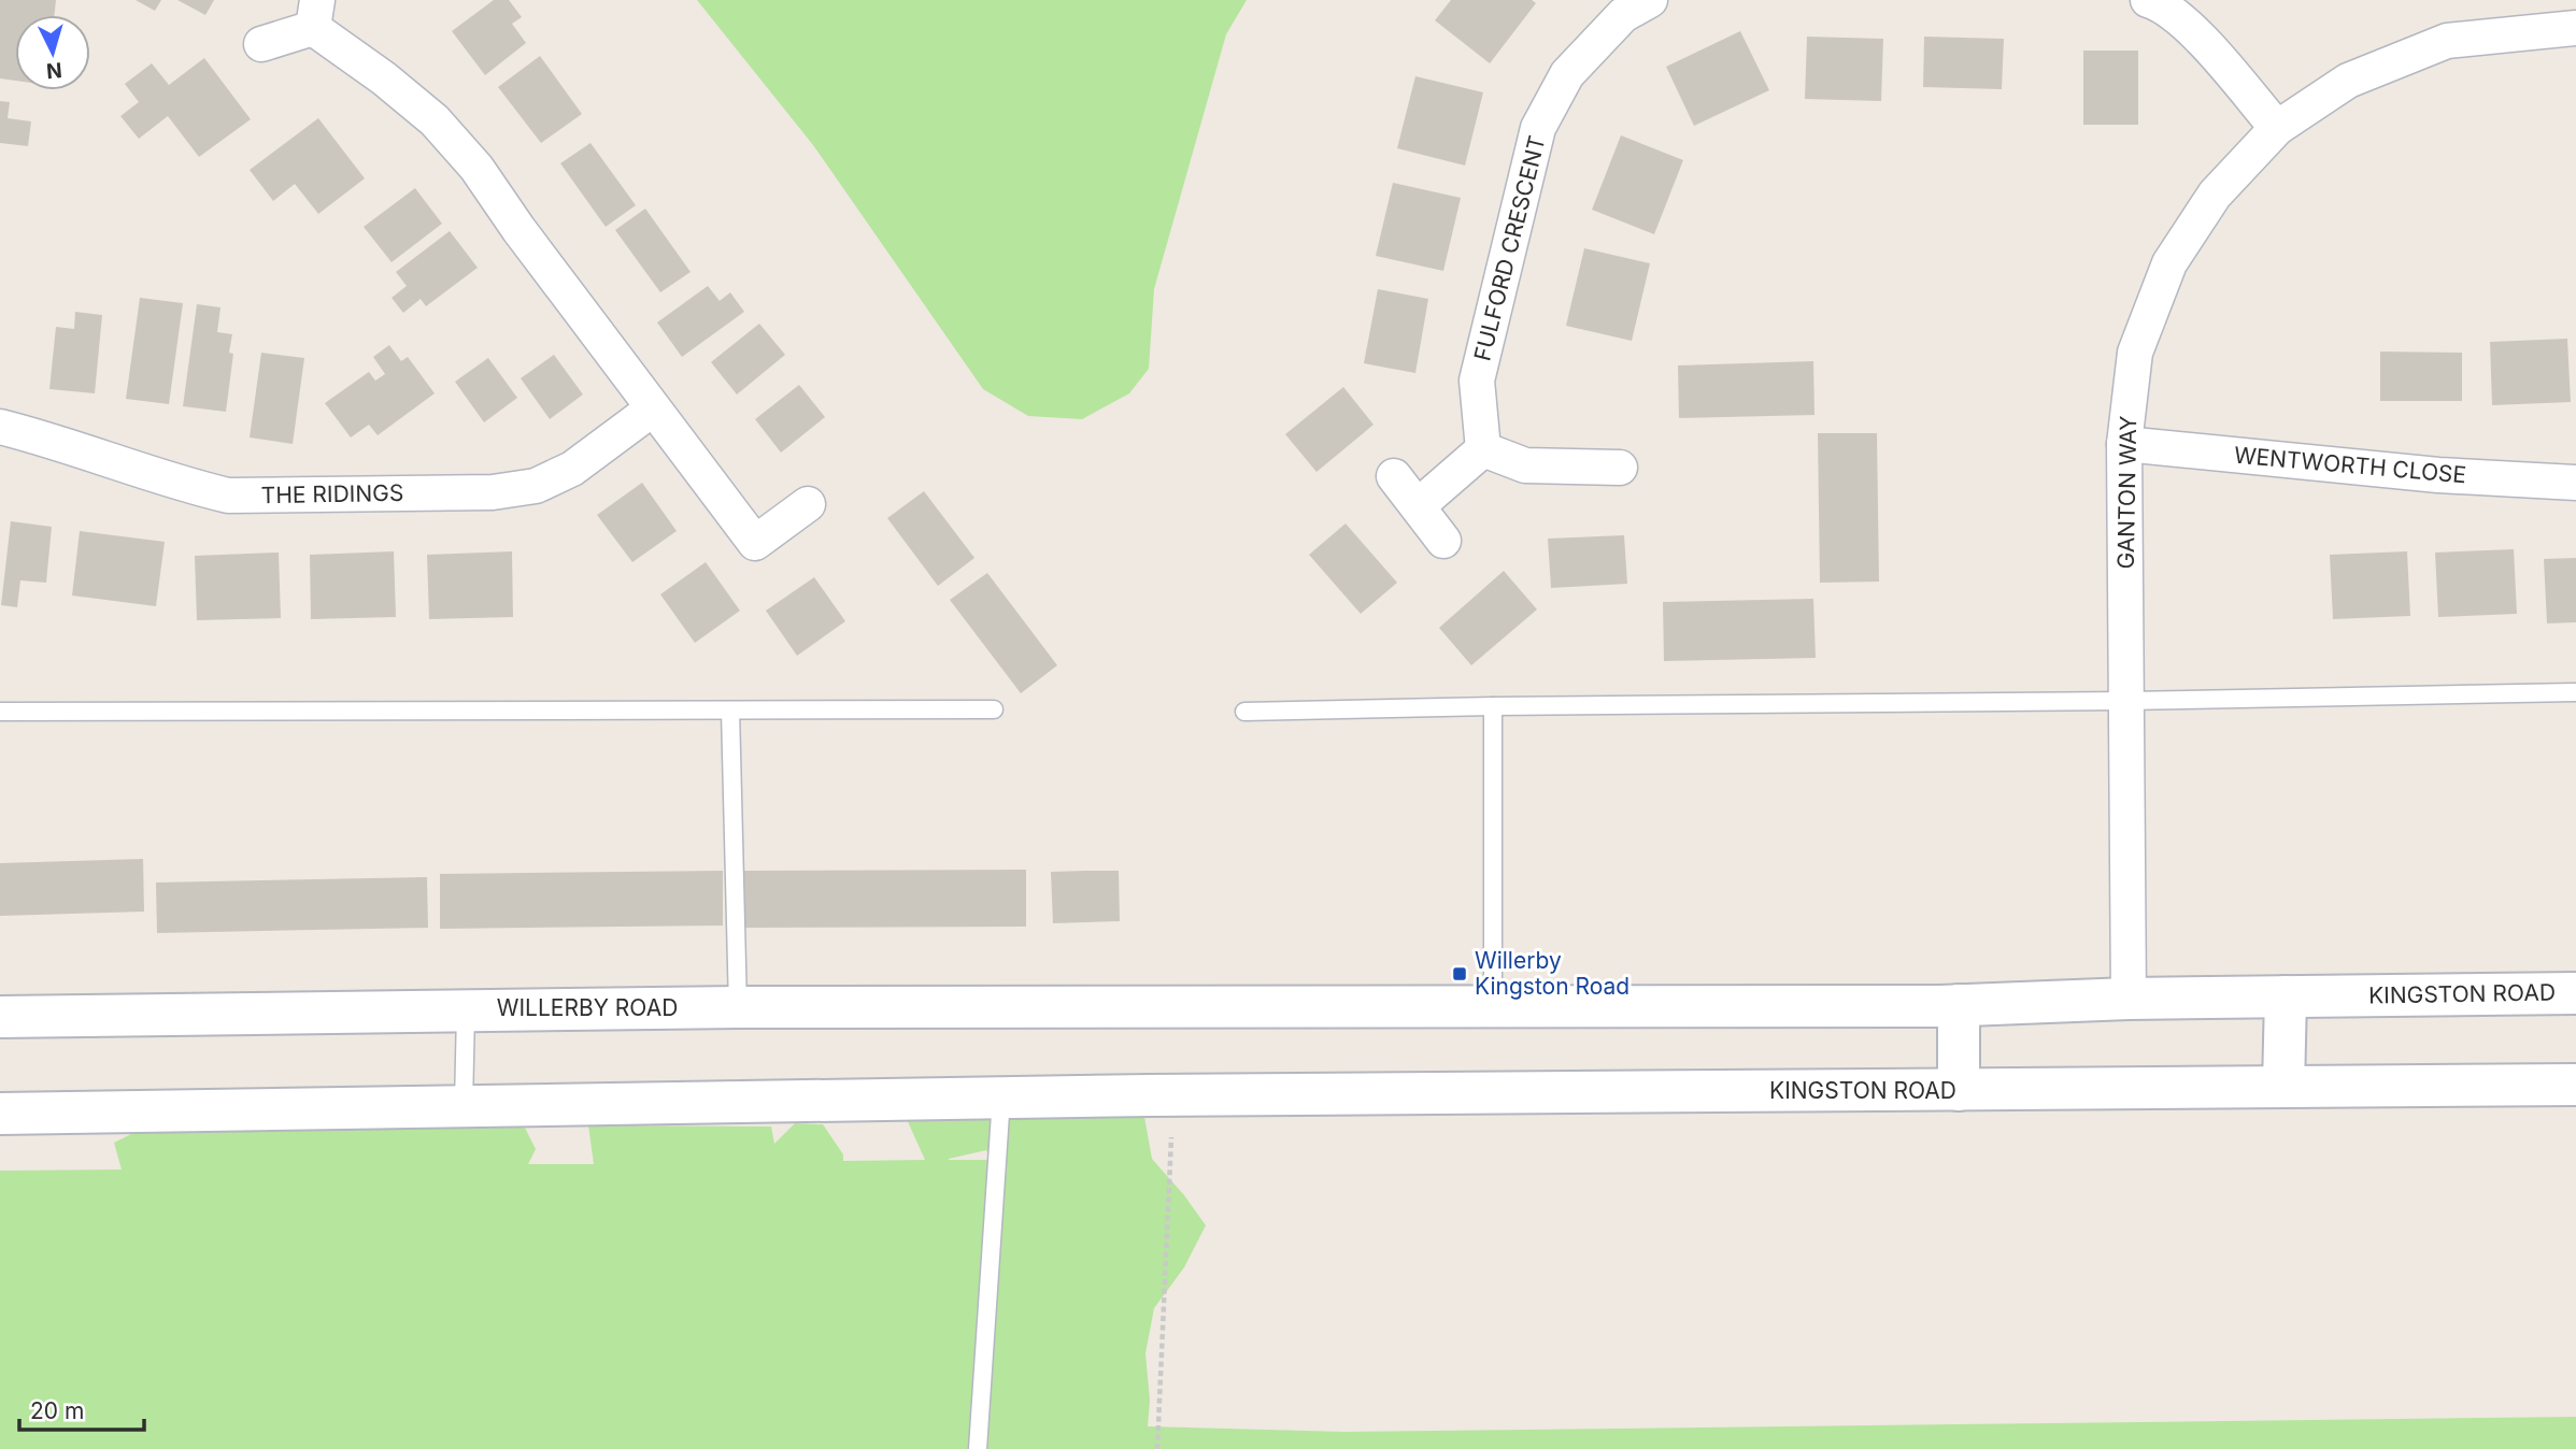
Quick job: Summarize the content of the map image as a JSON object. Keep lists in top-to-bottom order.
{
  "streets": {
    "street": [
      "FULFORD CRESCENT",
      "WENTWORTH CLOSE",
      "GANTON WAY",
      "THE RIDINGS",
      "KINGSTON ROAD",
      "WILLERBY ROAD"
    ]
  },
  "crossings": [
    ["WENTWORTH CLOSE", "GANTON WAY"],
    ["GANTON WAY", "KINGSTON ROAD"],
    ["KINGSTON ROAD", "WILLERBY ROAD"]
  ],
  "places": {
    "transit": ["Willerby Kingston Road"]
  },
  "scale_bar": "20 m",
  "north": "bottom"
}
